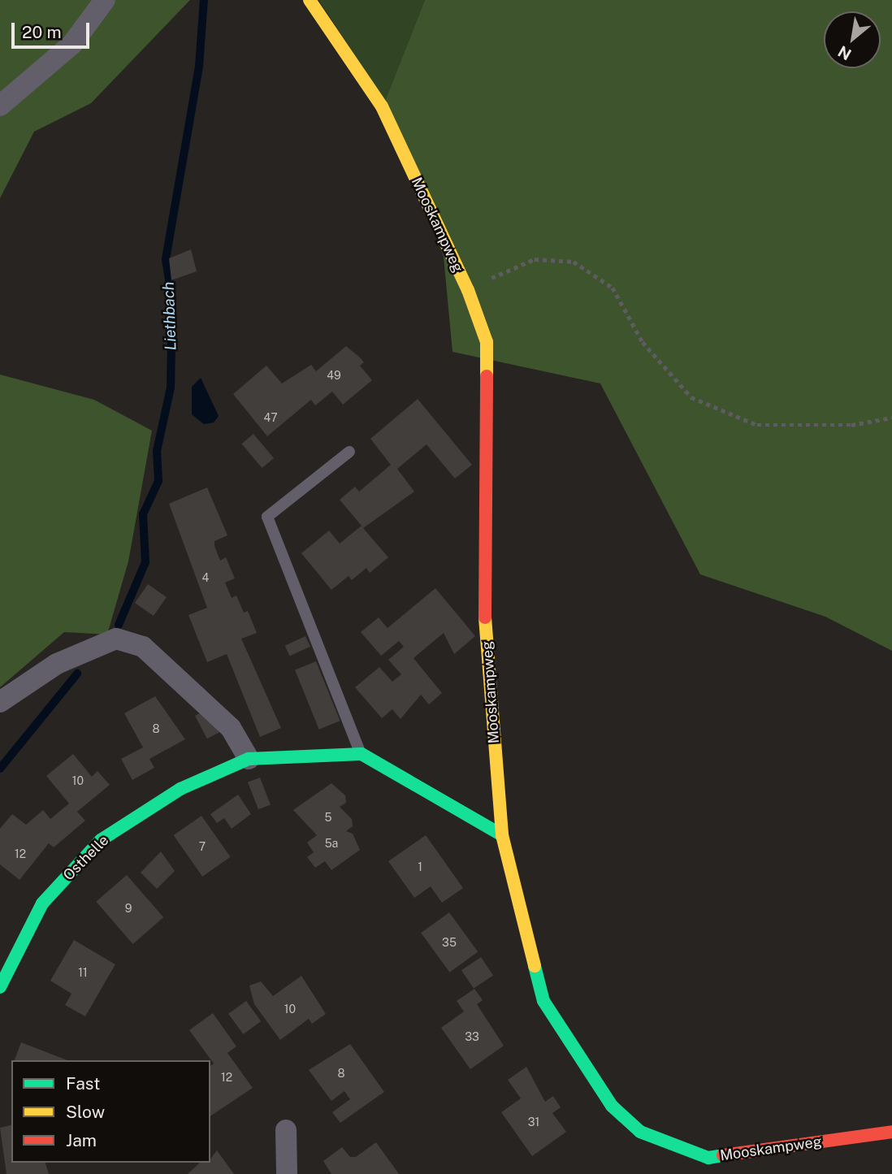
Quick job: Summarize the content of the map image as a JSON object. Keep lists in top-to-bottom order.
{
  "streets": {
    "street": ["Mooskampweg", "Osthelle"]
  },
  "water": ["Liethbach"],
  "house_numbers": [
    "49",
    "47",
    "4",
    "8",
    "10",
    "5",
    "5a",
    "7",
    "12",
    "1",
    "9",
    "35",
    "11",
    "10",
    "33",
    "8",
    "12",
    "31"
  ],
  "legend": ["Fast", "Slow", "Jam"],
  "scale_bar": "20 m",
  "north": "bottom left"
}
